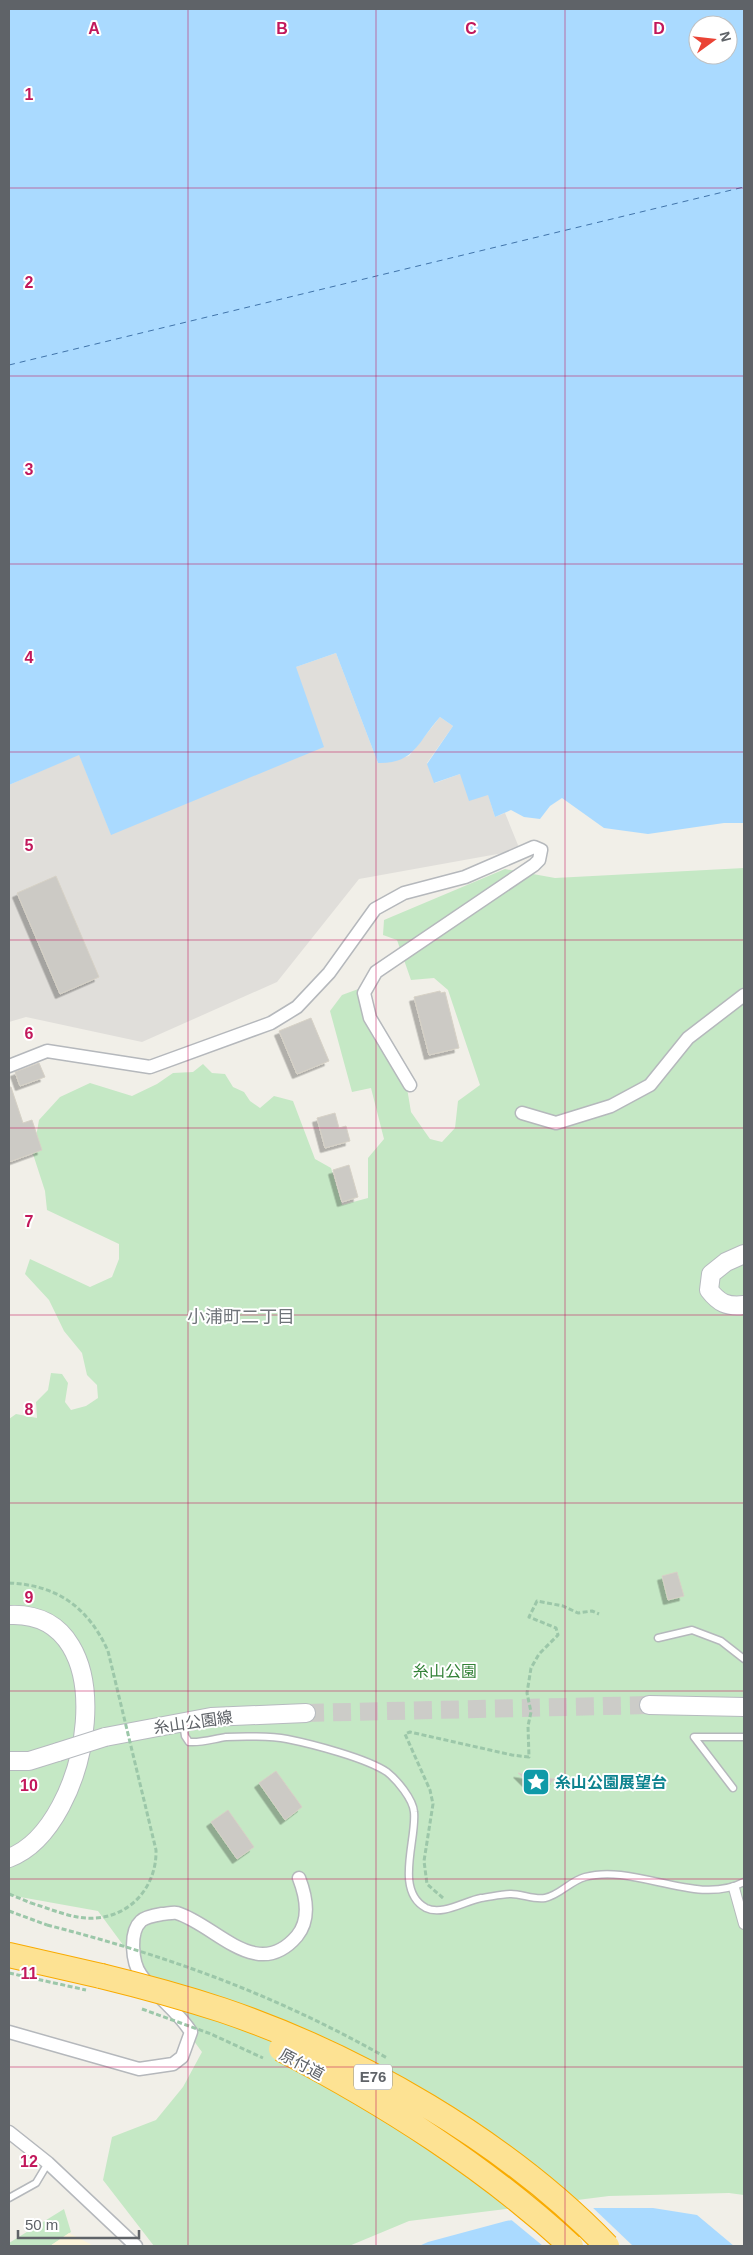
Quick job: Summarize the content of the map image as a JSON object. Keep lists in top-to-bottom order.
{
  "streets": {
    "highway": ["E76"],
    "main road": ["糸山公園線"],
    "path": ["原付道"]
  },
  "districts": ["小浦町二丁目"],
  "parks": ["糸山公園"],
  "places": {
    "place": ["糸山公園展望台"]
  },
  "scale_bar": "50 m",
  "north": "right",
  "grid": {
    "columns": [
      "A",
      "B",
      "C",
      "D"
    ],
    "rows": [
      "1",
      "2",
      "3",
      "4",
      "5",
      "6",
      "7",
      "8",
      "9",
      "10",
      "11",
      "12"
    ]
  }
}
